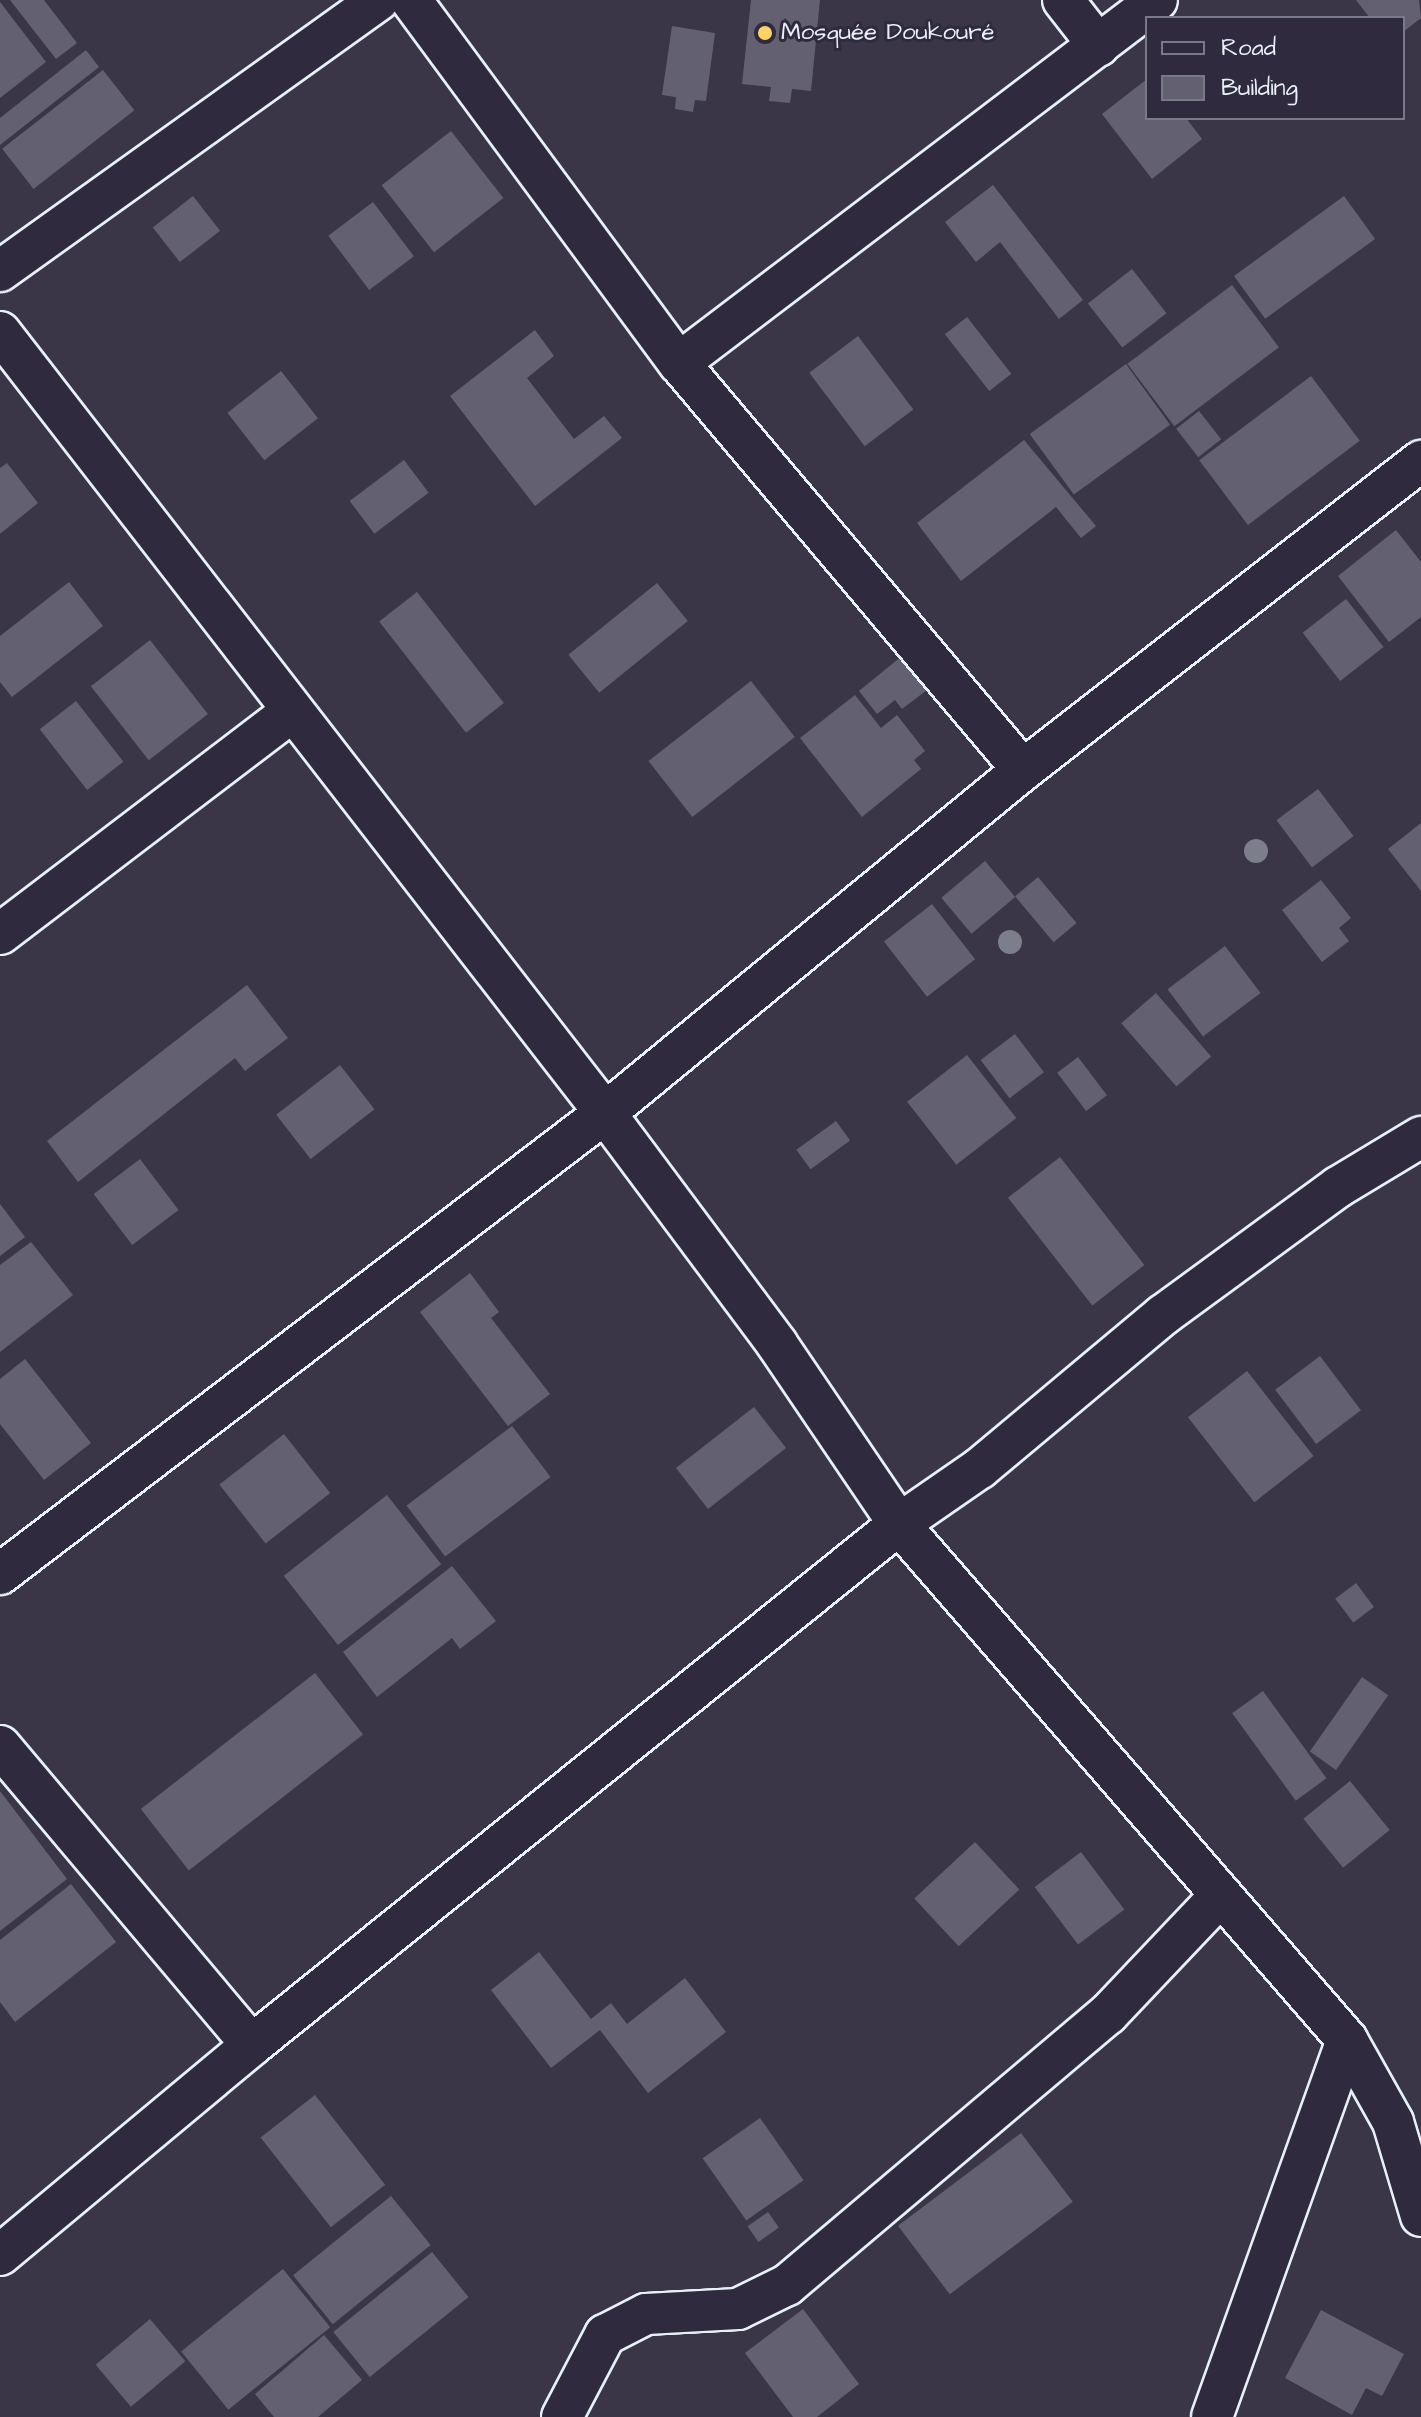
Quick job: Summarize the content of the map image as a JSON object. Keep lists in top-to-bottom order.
{
  "places": ["Mosquée Doukouré"],
  "legend": ["Road", "Building"]
}
